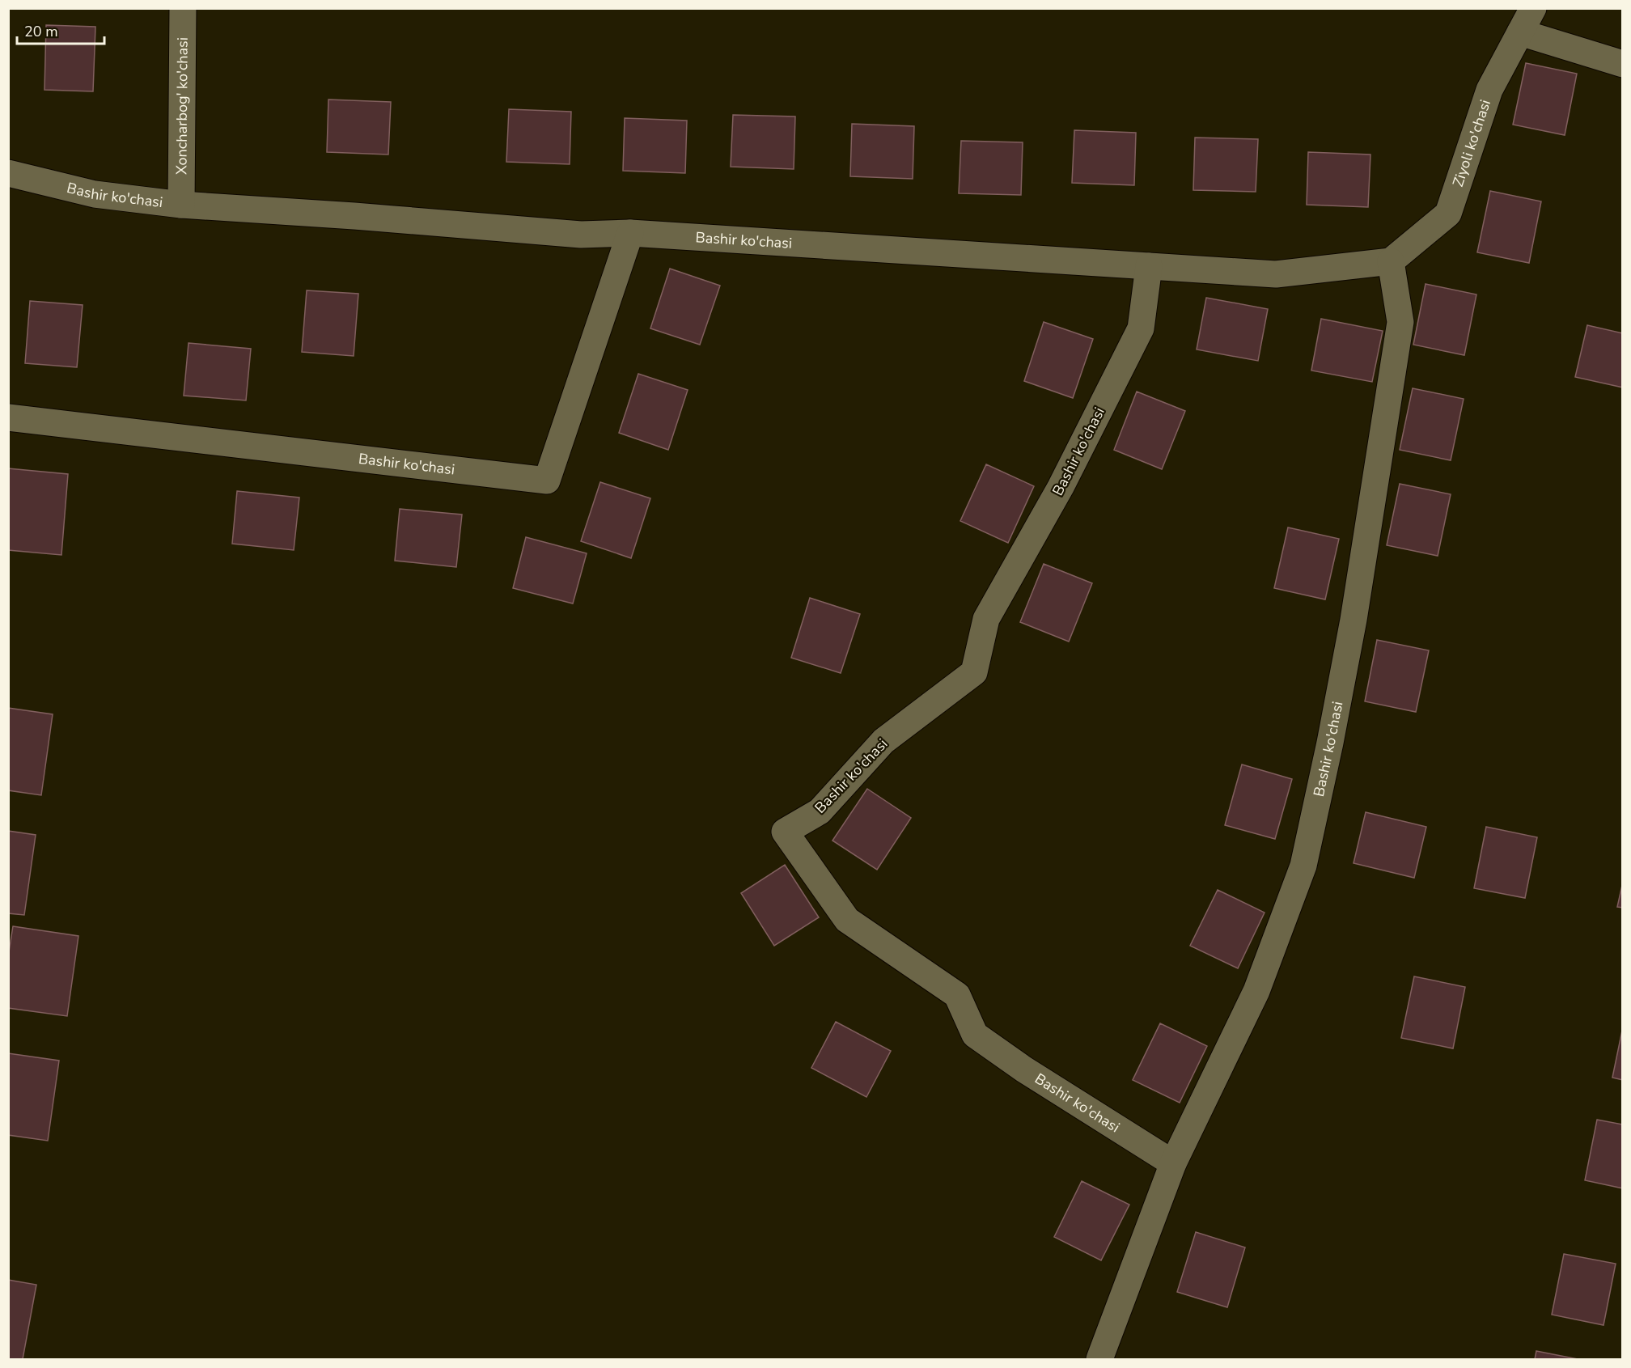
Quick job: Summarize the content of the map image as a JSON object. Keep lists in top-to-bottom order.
{
  "streets": {
    "street": ["Xoncharbog' ko'chasi", "Ziyoli ko'chasi", "Bashir ko'chasi"]
  },
  "crossings": [
    ["Xoncharbog' ko'chasi", "Bashir ko'chasi"],
    ["Ziyoli ko'chasi", "Bashir ko'chasi"]
  ],
  "scale_bar": "20 m"
}
